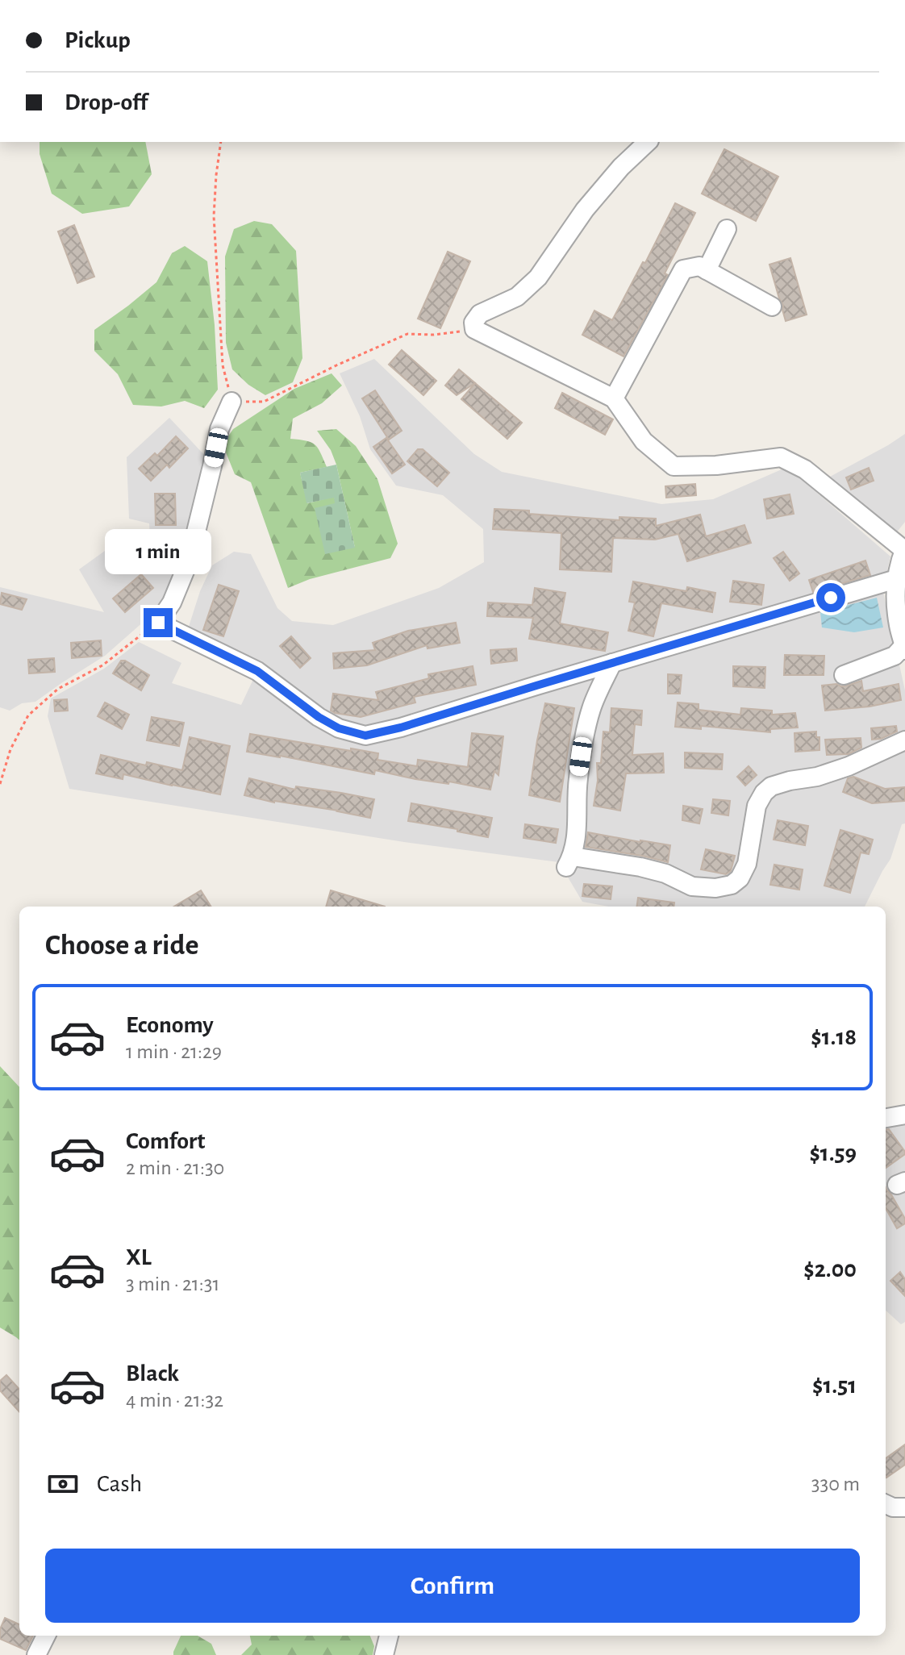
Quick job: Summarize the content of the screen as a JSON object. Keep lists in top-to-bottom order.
{
  "page": {
    "banner": ["Pickup", "Drop-off"],
    "bubble": "1 min",
    "heading": "Choose a ride",
    "list": [
      {
        "name": "Economy",
        "note": "1 min · 21:29",
        "value": "$1.18"
      },
      {
        "name": "Comfort",
        "note": "2 min · 21:30",
        "value": "$1.59"
      },
      {
        "name": "XL",
        "note": "3 min · 21:31",
        "value": "$2.00"
      },
      {
        "name": "Black",
        "note": "4 min · 21:32",
        "value": "$1.51"
      }
    ],
    "pay": ["Cash", "330 m"],
    "buttons": "Confirm"
  }
}
